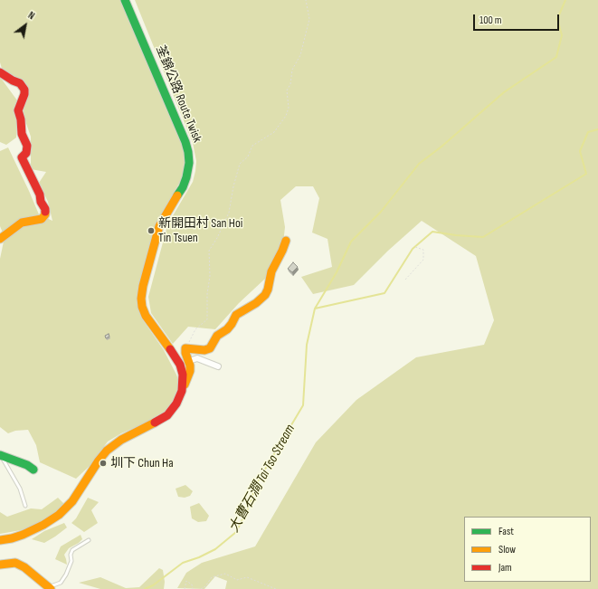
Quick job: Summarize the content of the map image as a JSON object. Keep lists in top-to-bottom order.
{
  "streets": {
    "main road": ["荃錦公路 Route Twisk"]
  },
  "water": ["大曹石澗 Tai Tso Stream"],
  "places": ["新開田村 San Hoi Tin Tsuen", "圳下 Chun Ha"],
  "legend": ["Fast", "Slow", "Jam"],
  "scale_bar": "100 m",
  "north": "top right"
}
